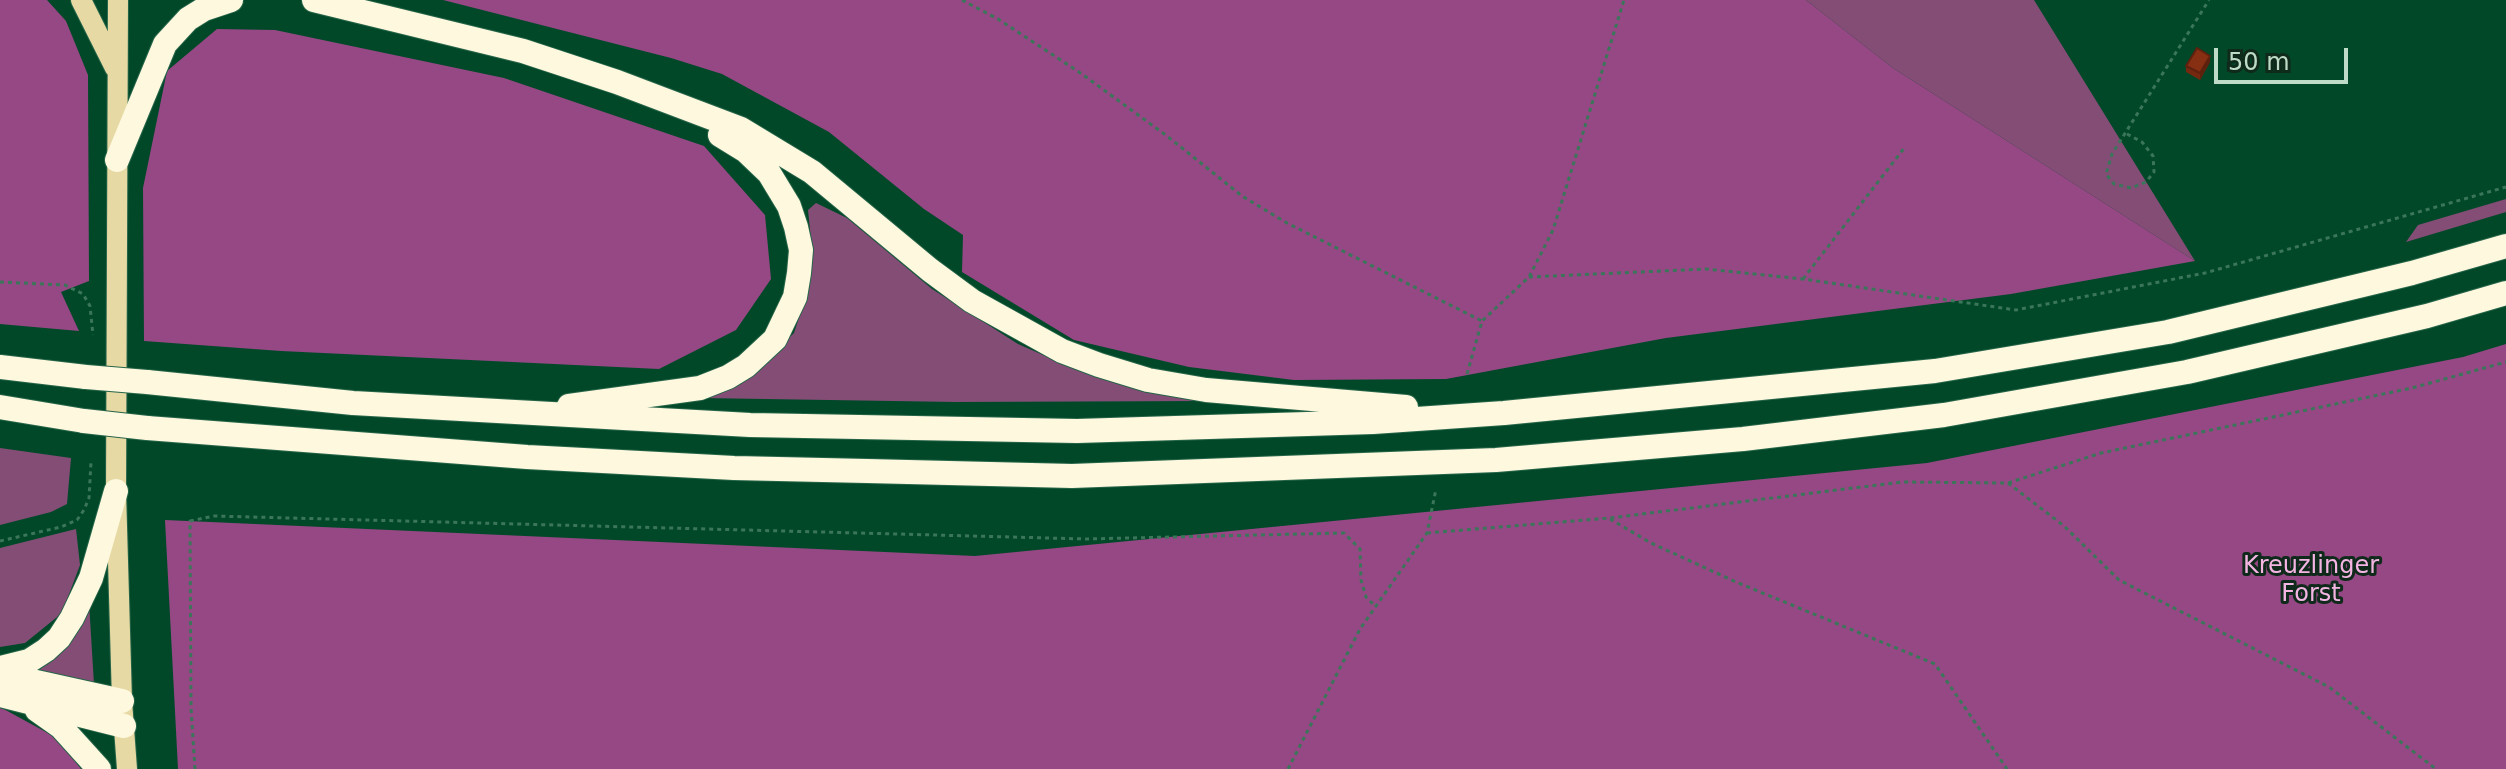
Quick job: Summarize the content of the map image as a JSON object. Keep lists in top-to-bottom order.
{
  "parks": ["Kreuzlinger Forst"],
  "scale_bar": "50 m"
}
